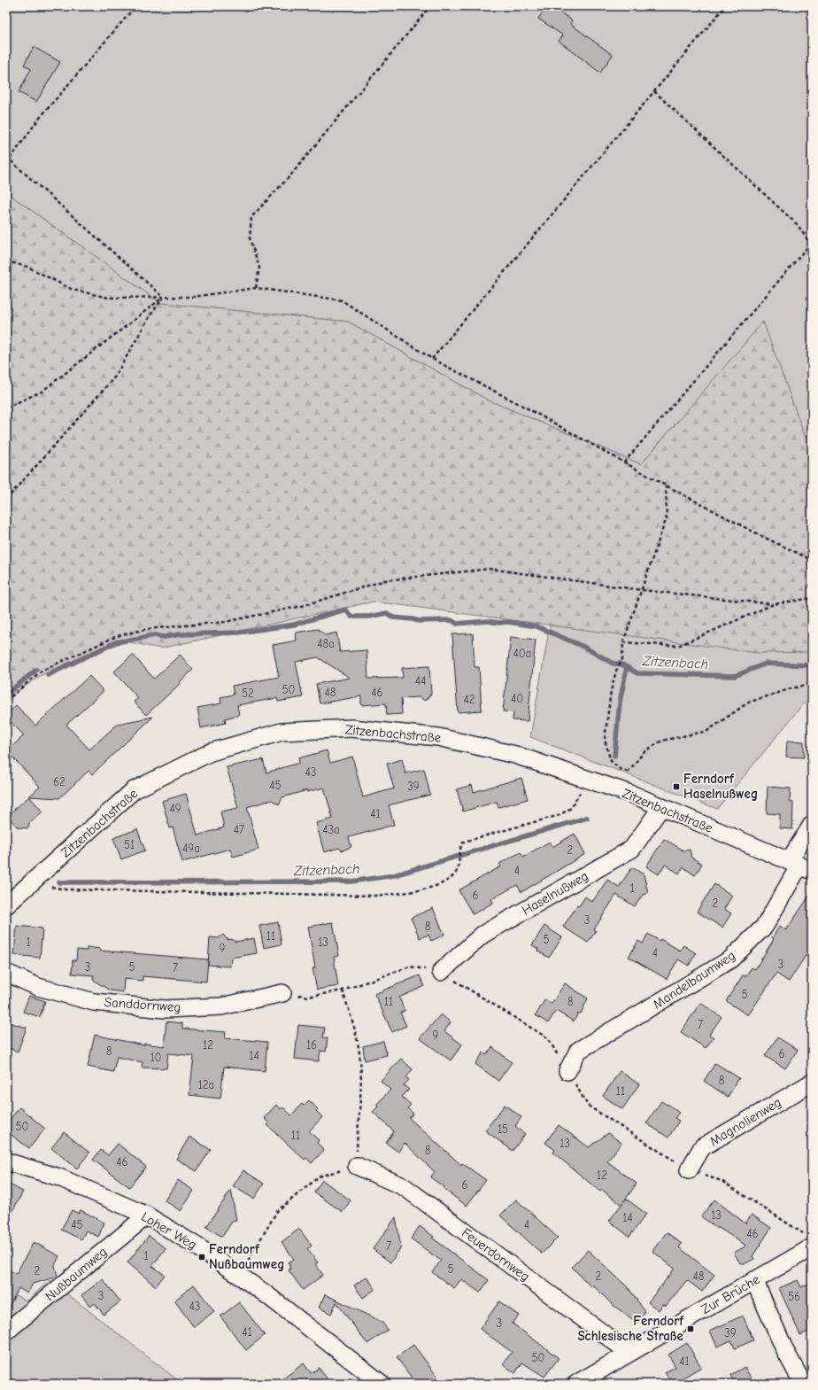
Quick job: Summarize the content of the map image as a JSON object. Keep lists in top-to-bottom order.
{
  "streets": {
    "street": [
      "Zitzenbachstraße",
      "Haselnußweg",
      "Mandelbaumweg",
      "Sanddornweg",
      "Magnolienweg",
      "Loher Weg",
      "Feuerdornweg",
      "Nußbaumweg",
      "Zur Brüche"
    ]
  },
  "crossings": [
    ["Zitzenbachstraße", "Haselnußweg"],
    ["Zitzenbachstraße", "Mandelbaumweg"],
    ["Loher Weg", "Nußbaumweg"],
    ["Feuerdornweg", "Zur Brüche"]
  ],
  "water": ["Zitzenbach"],
  "places": {
    "transit": ["Ferndorf Haselnußweg", "Ferndorf Nußbaumweg", "Ferndorf Schlesische Straße"]
  },
  "house_numbers": [
    "48a",
    "40a",
    "44",
    "50",
    "48",
    "46",
    "52",
    "40",
    "42",
    "43",
    "62",
    "45",
    "39",
    "49",
    "41",
    "47",
    "43a",
    "51",
    "49a",
    "2",
    "4",
    "1",
    "6",
    "2",
    "3",
    "8",
    "11",
    "5",
    "1",
    "13",
    "9",
    "4",
    "3",
    "3",
    "5",
    "7",
    "5",
    "11",
    "8",
    "7",
    "9",
    "12",
    "16",
    "8",
    "6",
    "14",
    "10",
    "8",
    "12a",
    "11",
    "50",
    "15",
    "11",
    "13",
    "8",
    "46",
    "12",
    "6",
    "13",
    "14",
    "45",
    "4",
    "46",
    "7",
    "1",
    "5",
    "2",
    "2",
    "48",
    "3",
    "56",
    "43",
    "3",
    "41",
    "39",
    "50",
    "41"
  ]
}
